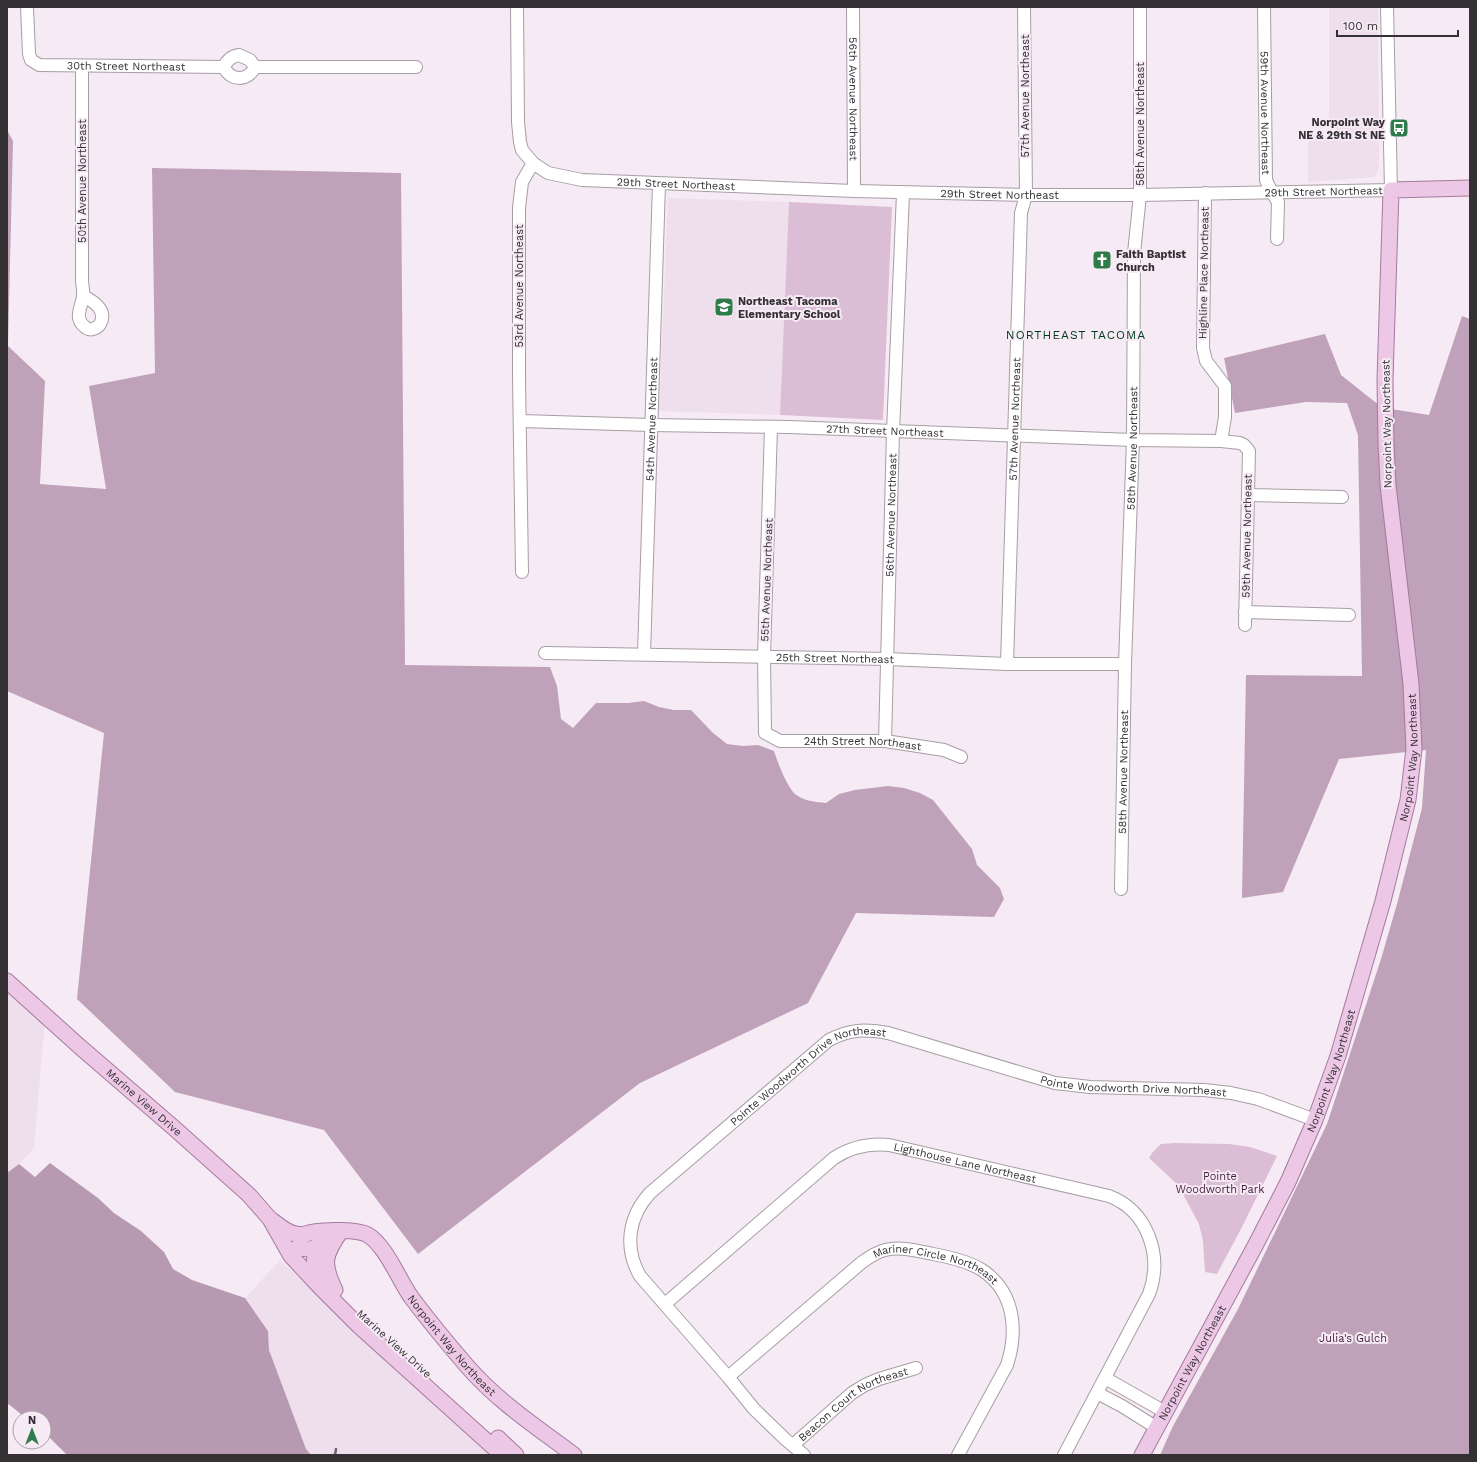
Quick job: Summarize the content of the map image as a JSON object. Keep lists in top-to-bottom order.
{
  "streets": {
    "main road": ["29th Street Northeast", "Norpoint Way Northeast", "Marine View Drive"],
    "street": [
      "30th Street Northeast",
      "57th Avenue Northeast",
      "56th Avenue Northeast",
      "59th Avenue Northeast",
      "58th Avenue Northeast",
      "50th Avenue Northeast",
      "Highline Place Northeast",
      "53rd Avenue Northeast",
      "54th Avenue Northeast",
      "27th Street Northeast",
      "55th Avenue Northeast",
      "25th Street Northeast",
      "24th Street Northeast",
      "Pointe Woodworth Drive Northeast",
      "Lighthouse Lane Northeast",
      "Mariner Circle Northeast",
      "Beacon Court Northeast"
    ]
  },
  "crossings": [
    ["30th Street Northeast", "50th Avenue Northeast"],
    ["57th Avenue Northeast", "29th Street Northeast"],
    ["57th Avenue Northeast", "27th Street Northeast"],
    ["57th Avenue Northeast", "25th Street Northeast"],
    ["56th Avenue Northeast", "29th Street Northeast"],
    ["56th Avenue Northeast", "27th Street Northeast"],
    ["56th Avenue Northeast", "25th Street Northeast"],
    ["56th Avenue Northeast", "24th Street Northeast"],
    ["59th Avenue Northeast", "29th Street Northeast"],
    ["59th Avenue Northeast", "27th Street Northeast"],
    ["58th Avenue Northeast", "29th Street Northeast"],
    ["58th Avenue Northeast", "27th Street Northeast"],
    ["58th Avenue Northeast", "25th Street Northeast"],
    ["29th Street Northeast", "Highline Place Northeast"],
    ["29th Street Northeast", "53rd Avenue Northeast"],
    ["29th Street Northeast", "54th Avenue Northeast"],
    ["29th Street Northeast", "Norpoint Way Northeast"],
    ["Highline Place Northeast", "27th Street Northeast"],
    ["53rd Avenue Northeast", "27th Street Northeast"],
    ["54th Avenue Northeast", "27th Street Northeast"],
    ["54th Avenue Northeast", "25th Street Northeast"],
    ["Norpoint Way Northeast", "Pointe Woodworth Drive Northeast"],
    ["Norpoint Way Northeast", "Marine View Drive"],
    ["27th Street Northeast", "55th Avenue Northeast"],
    ["55th Avenue Northeast", "25th Street Northeast"],
    ["55th Avenue Northeast", "24th Street Northeast"],
    ["Pointe Woodworth Drive Northeast", "Lighthouse Lane Northeast"],
    ["Pointe Woodworth Drive Northeast", "Mariner Circle Northeast"],
    ["Pointe Woodworth Drive Northeast", "Beacon Court Northeast"]
  ],
  "districts": ["NORTHEAST TACOMA"],
  "parks": ["Pointe Woodworth Park", "Julia's Gulch"],
  "places": {
    "bus stop": ["Norpoint Way NE & 29th St NE"],
    "church": ["Faith Baptist Church"],
    "school or university": ["Northeast Tacoma Elementary School"]
  },
  "scale_bar": "100 m",
  "north": "top"
}
